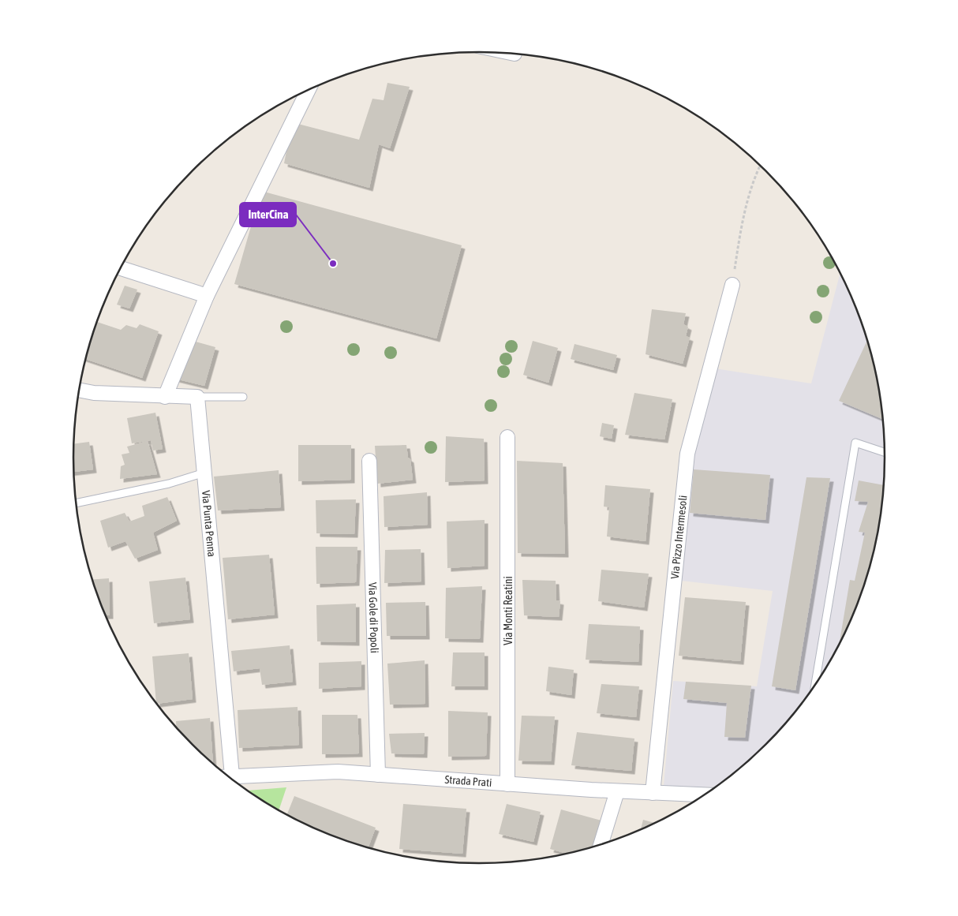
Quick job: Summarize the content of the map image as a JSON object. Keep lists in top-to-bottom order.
{
  "streets": {
    "street": [
      "Via Punta Penna",
      "Via Pizzo Intermesoli",
      "Via Monti Reatini",
      "Via Gole di Popoli",
      "Strada Prati"
    ]
  },
  "crossings": [
    ["Via Pizzo Intermesoli", "Strada Prati"],
    ["Via Monti Reatini", "Strada Prati"],
    ["Via Gole di Popoli", "Strada Prati"]
  ],
  "places": ["InterCina"]
}
